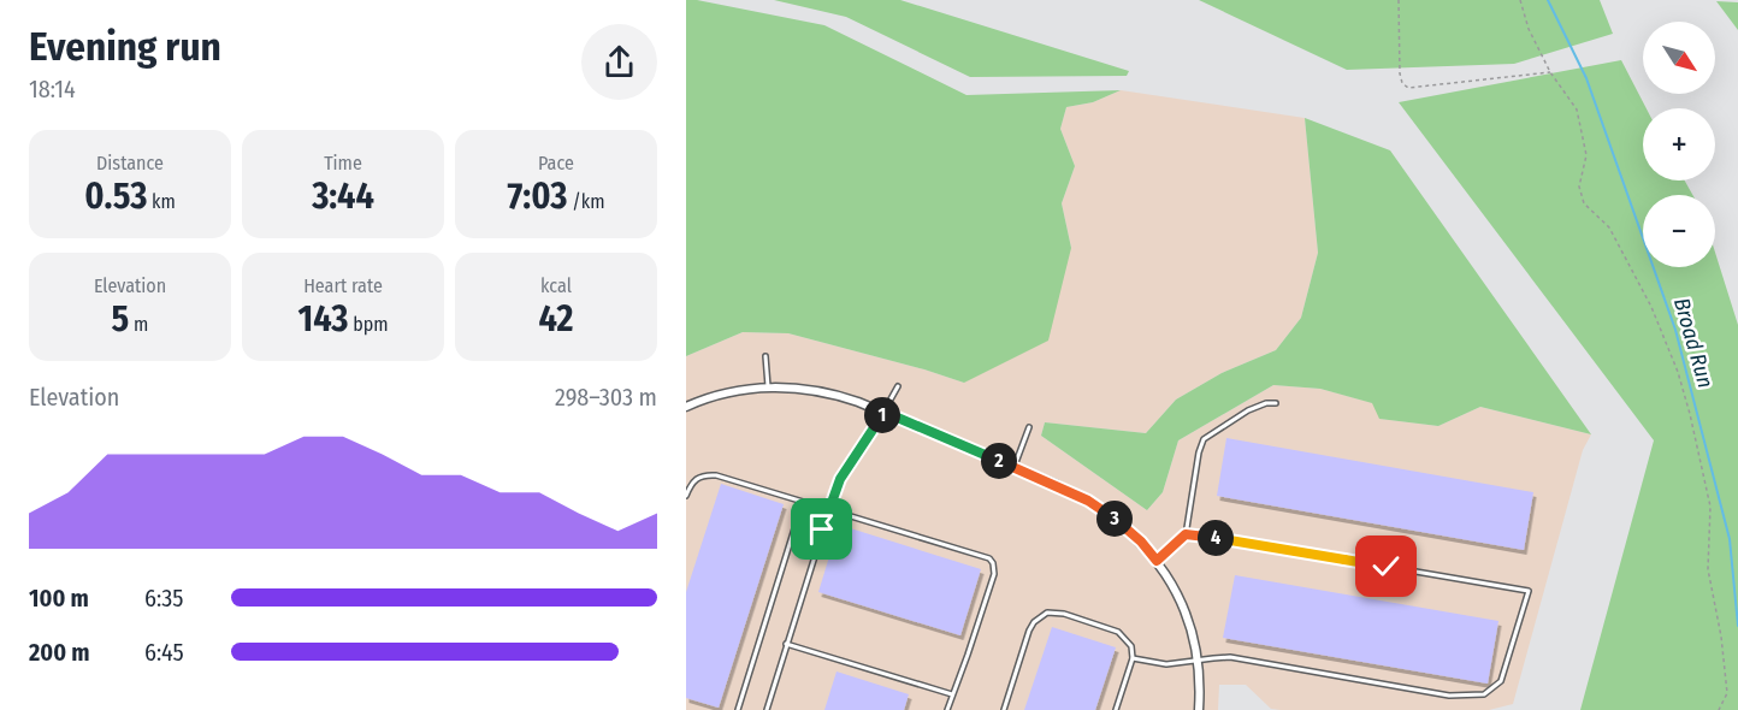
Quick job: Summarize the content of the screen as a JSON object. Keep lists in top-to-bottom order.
{
  "water": ["Broad Run"],
  "north": "bottom right",
  "page": {
    "heading": ["Evening run", "18:14"],
    "map_buttons": ["+", "−"],
    "stats": [
      ["Distance", "0.53 km"],
      ["Time", "3:44"],
      ["Pace", "7:03 /km"],
      ["Elevation", "5 m"],
      ["Heart rate", "143 bpm"],
      ["kcal", "42"]
    ],
    "chart": ["Elevation", "298–303 m"],
    "pins": [
      "1",
      "2",
      "3",
      "4"
    ],
    "list": [
      {
        "name": "100 m",
        "note": "6:35"
      },
      {
        "name": "200 m",
        "note": "6:45"
      }
    ]
  }
}
